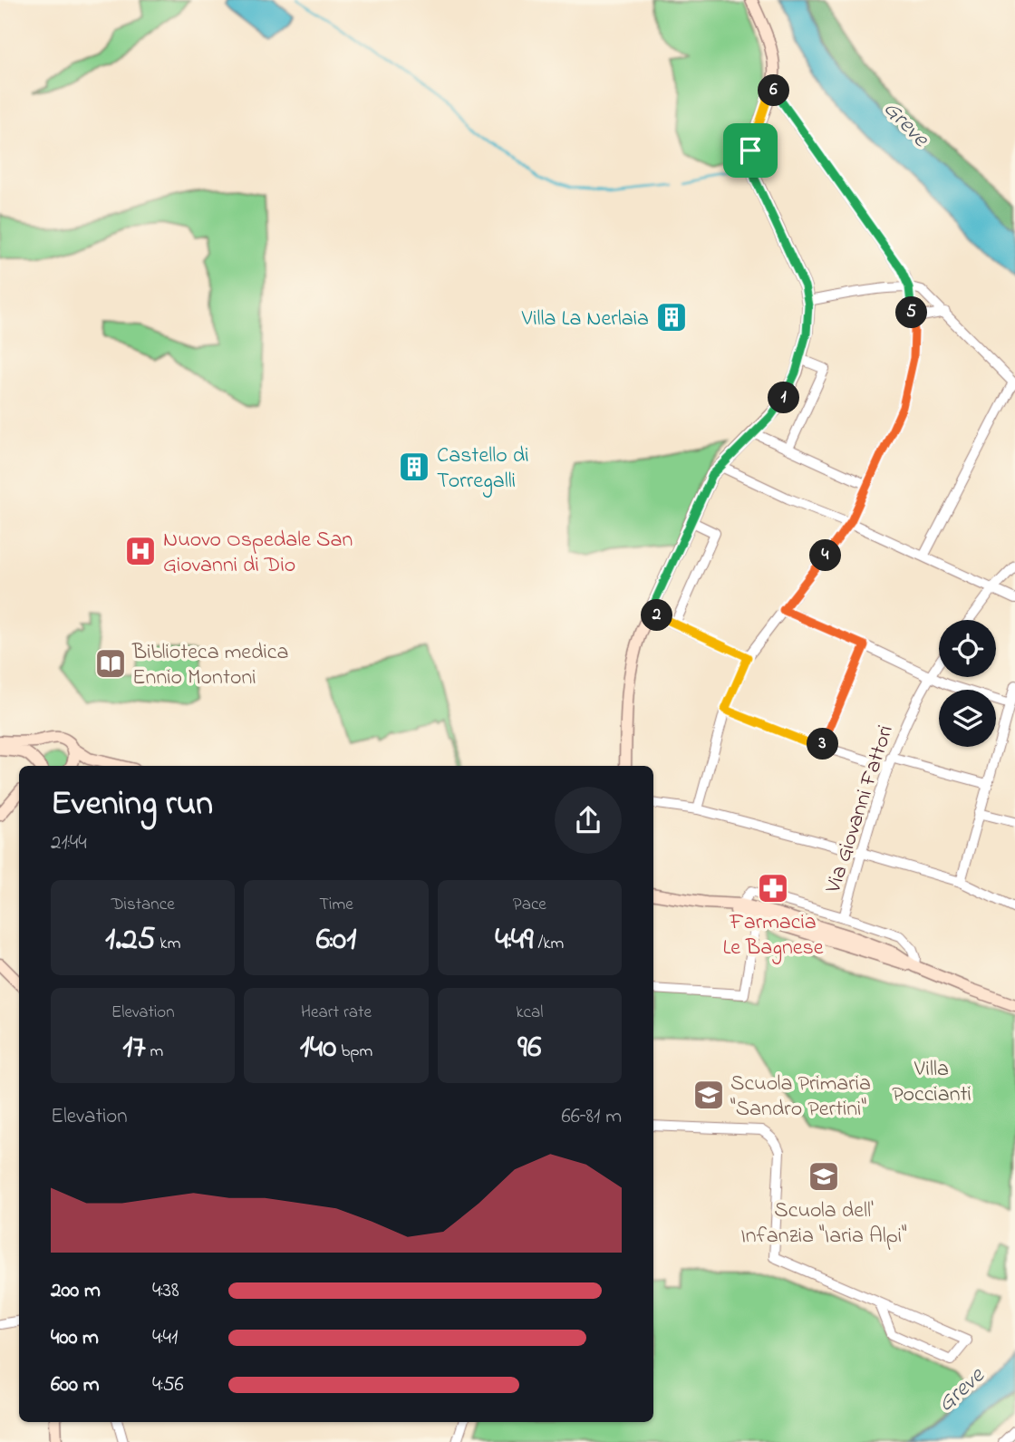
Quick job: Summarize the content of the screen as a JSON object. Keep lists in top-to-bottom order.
{
  "streets": {
    "street": ["Via Giovanni Fattori"]
  },
  "water": ["Greve"],
  "parks": ["Villa Poccianti"],
  "places": {
    "building": ["Villa La Nerlaia", "Castello di Torregalli"],
    "hospital": ["Nuovo Ospedale San Giovanni di Dio"],
    "library": ["Biblioteca medica Ennio Montoni"],
    "pharmacy": ["Farmacia Le Bagnese"],
    "school or university": ["Scuola Primaria \"Sandro Pertini\"", "Scuola dell' Infanzia \"Iaria Alpi\""]
  },
  "page": {
    "pins": [
      "6",
      "5",
      "1",
      "4",
      "2",
      "3"
    ],
    "heading": ["Evening run", "21:44"],
    "stats": [
      ["Distance", "1.25 km"],
      ["Time", "6:01"],
      ["Pace", "4:49 /km"],
      ["Elevation", "17 m"],
      ["Heart rate", "140 bpm"],
      ["kcal", "96"]
    ],
    "chart": ["Elevation", "66–81 m"],
    "list": [
      {
        "name": "200 m",
        "note": "4:38"
      },
      {
        "name": "400 m",
        "note": "4:41"
      },
      {
        "name": "600 m",
        "note": "4:56"
      }
    ]
  }
}
